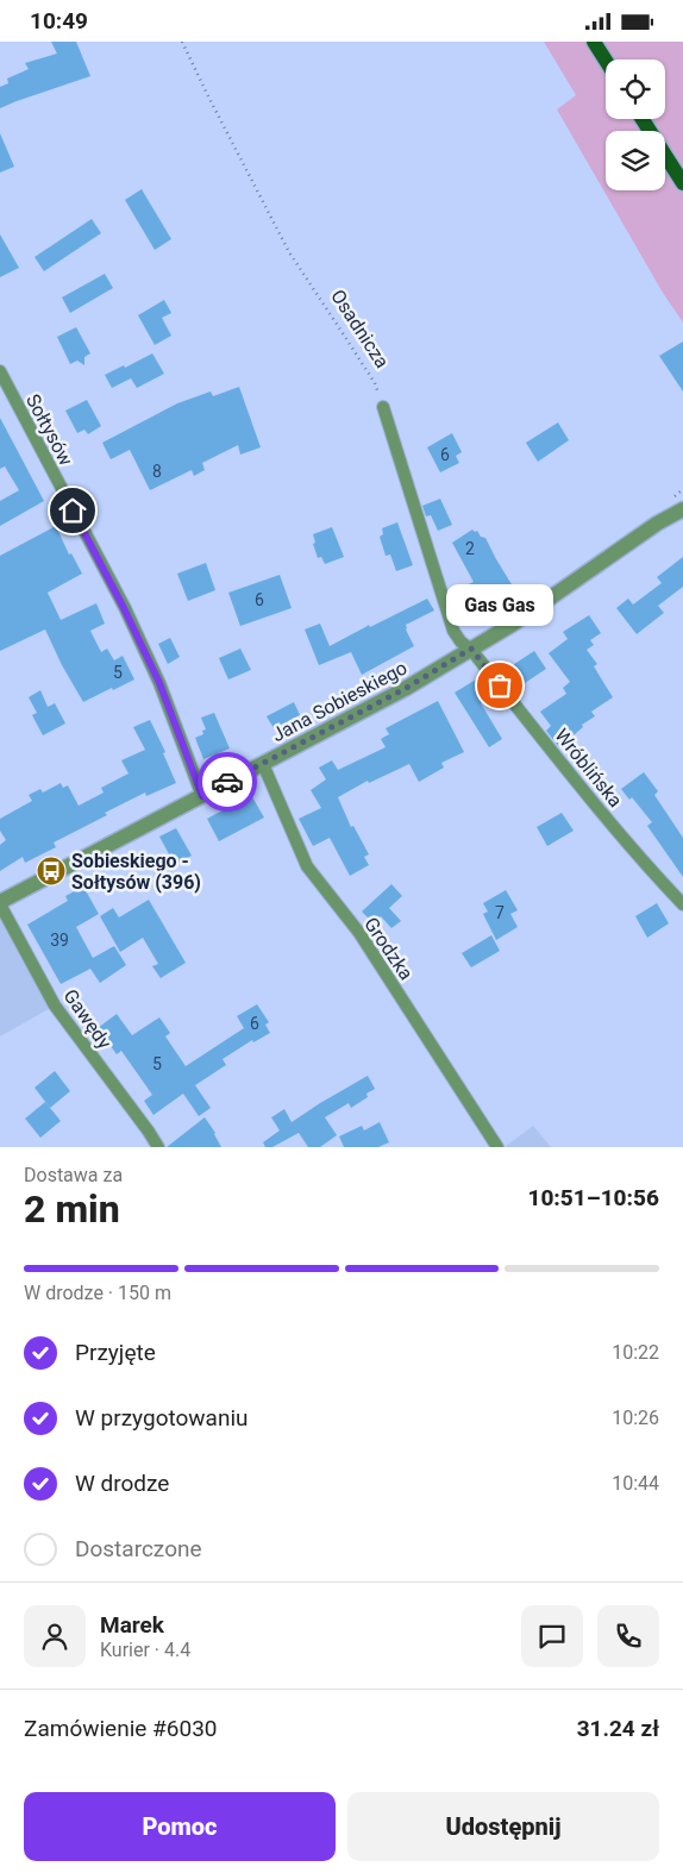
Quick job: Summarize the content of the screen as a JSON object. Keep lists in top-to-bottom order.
{
  "streets": {
    "street": [
      "Sołtysów",
      "Jana Sobieskiego",
      "Wróblińska",
      "Grodzka",
      "Gawędy"
    ],
    "path": ["Osadnicza"]
  },
  "crossings": [
    ["Sołtysów", "Jana Sobieskiego"],
    ["Jana Sobieskiego", "Wróblińska"],
    ["Jana Sobieskiego", "Grodzka"],
    ["Jana Sobieskiego", "Gawędy"]
  ],
  "places": {
    "other": ["Gas Gas"],
    "bus stop": ["Sobieskiego - Sołtysów (396)"]
  },
  "house_numbers": [
    "6",
    "8",
    "2",
    "6",
    "5",
    "7",
    "39",
    "6",
    "5"
  ],
  "page": {
    "status": "10:49",
    "bubble": "Gas Gas",
    "heading": ["2 min", "Dostawa za", "10:51–10:56"],
    "panel": [
      "Marek",
      "Kurier · 4.4",
      "Zamówienie #6030",
      "31.24 zł"
    ],
    "bar": "W drodze · 150 m",
    "list": [
      ["Przyjęte", "10:22"],
      ["W przygotowaniu", "10:26"],
      ["W drodze", "10:44"],
      "Dostarczone"
    ],
    "buttons": ["Pomoc", "Udostępnij"]
  }
}
